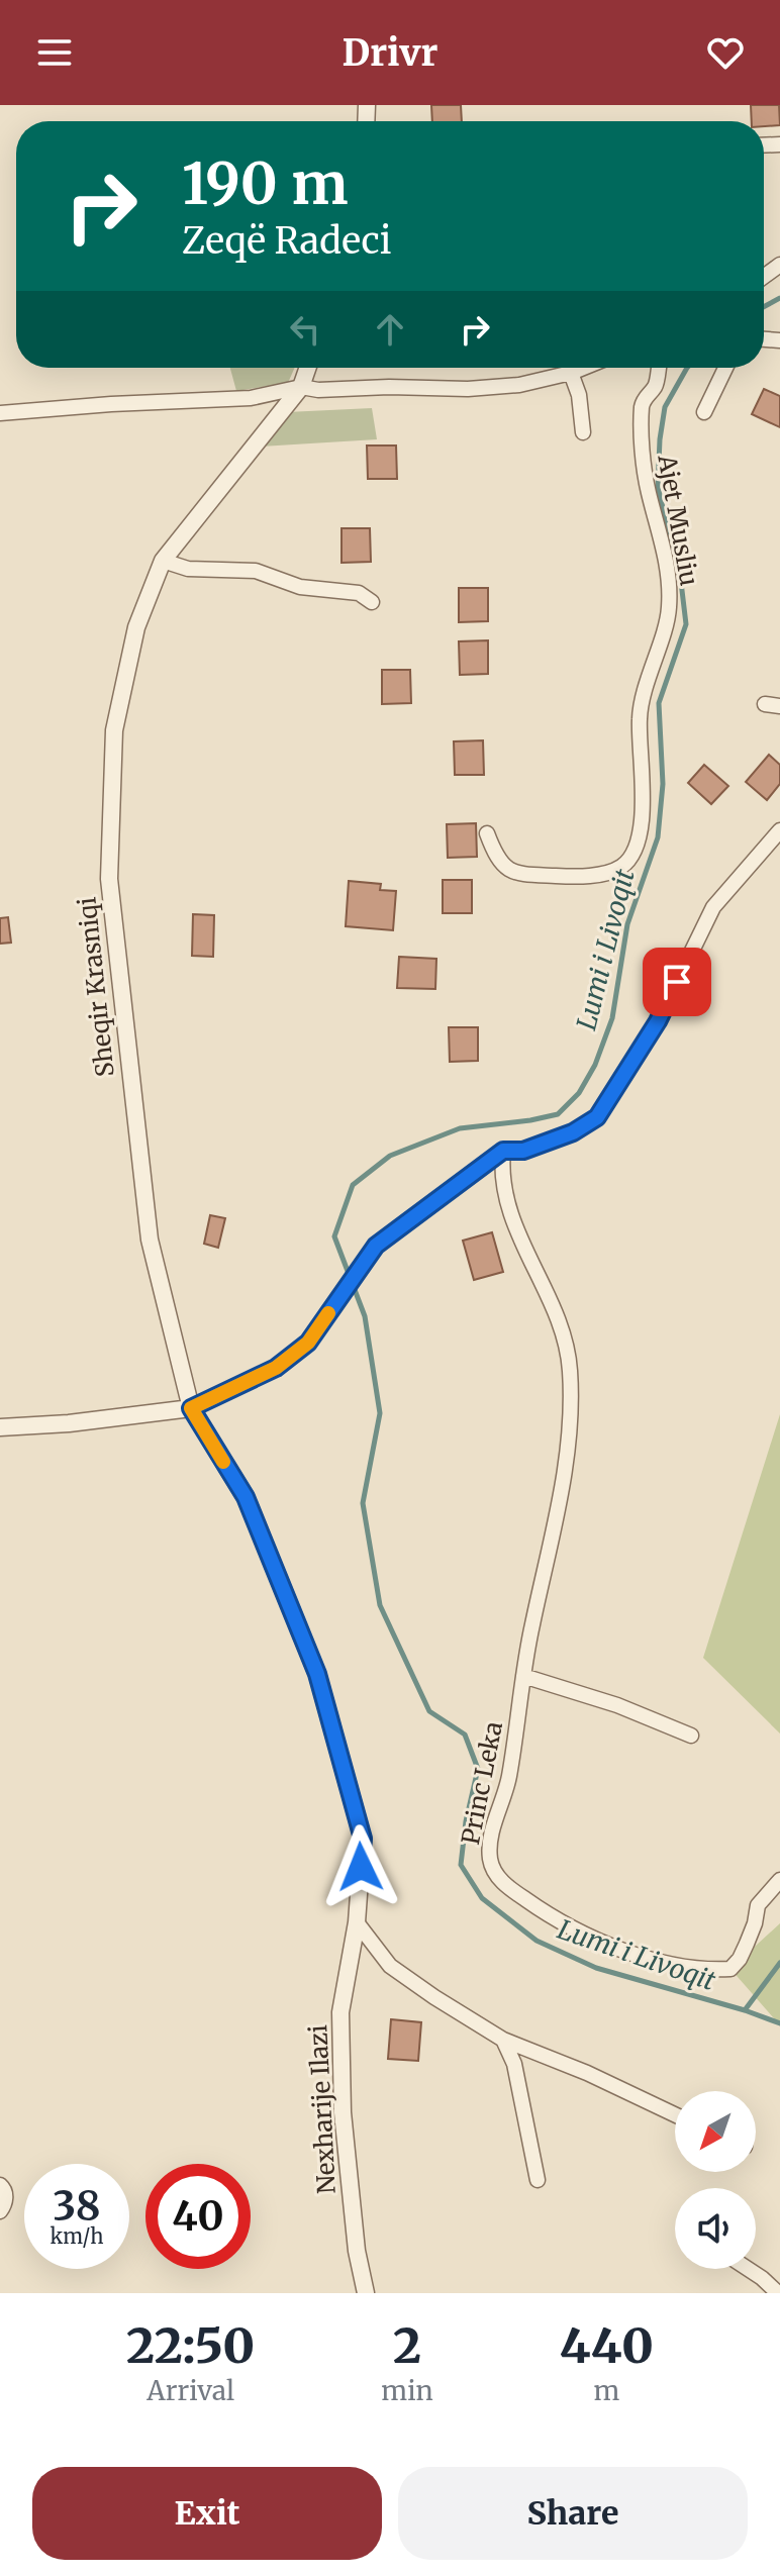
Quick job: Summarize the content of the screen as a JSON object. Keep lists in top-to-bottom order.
{
  "streets": {
    "street": [
      "Ajet Musliu",
      "Sheqir Krasniqi",
      "Princ Leka",
      "Nexharije Ilazi"
    ]
  },
  "crossings": [
    ["Sheqir Krasniqi", "Nexharije Ilazi"]
  ],
  "water": ["Lumi i Livoqit"],
  "north": "bottom left",
  "page": {
    "header": "Drivr",
    "turn": ["190 m", "Zeqë Radeci"],
    "speed": "38 km/h",
    "limit": "40",
    "eta": [
      "22:50",
      "Arrival",
      "2",
      "min",
      "440",
      "m"
    ],
    "buttons": ["Exit", "Share"]
  }
}
